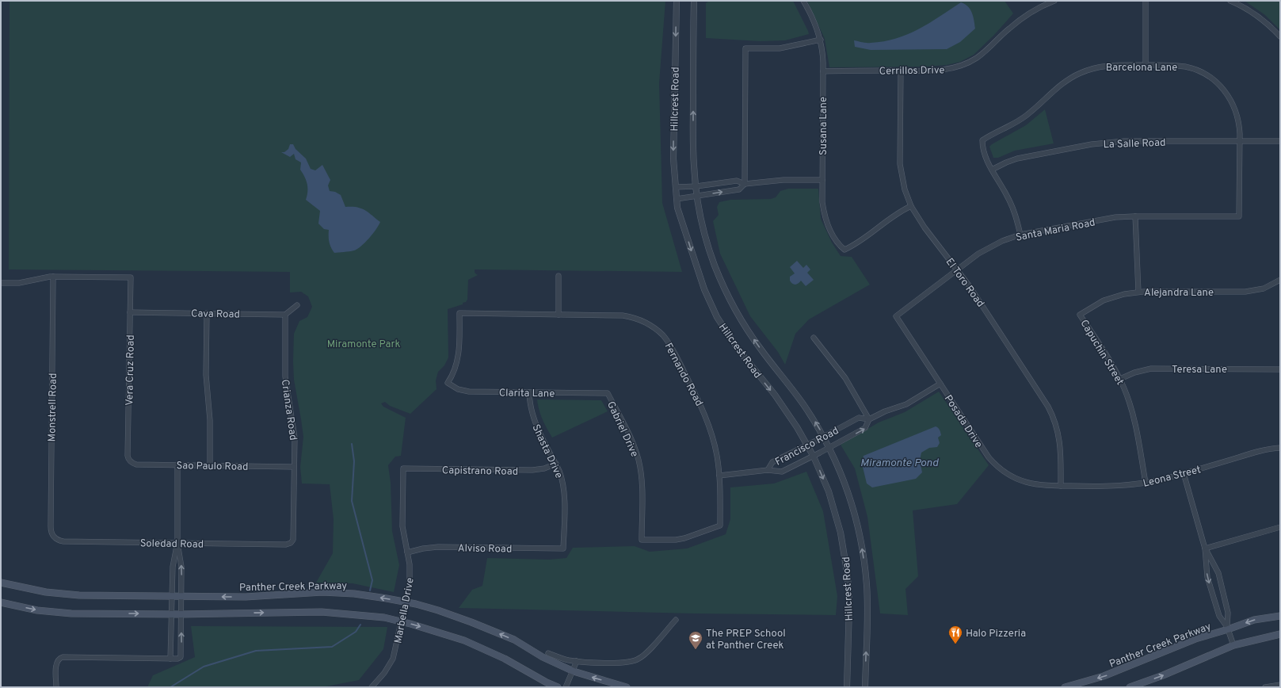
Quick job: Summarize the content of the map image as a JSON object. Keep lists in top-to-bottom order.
{
  "streets": {
    "main road": ["Panther Creek Parkway"],
    "street": [
      "Barcelona Lane",
      "Cerrillos Drive",
      "Hillcrest Road",
      "Susana Lane",
      "La Salle Road",
      "Santa Maria Road",
      "El Toro Road",
      "Alejandra Lane",
      "Cava Road",
      "Capuchin Street",
      "Teresa Lane",
      "Vera Cruz Road",
      "Fernando Road",
      "Clarita Lane",
      "Monstrell Road",
      "Crianza Road",
      "Posada Drive",
      "Gabriel Drive",
      "Francisco Road",
      "Shasta Drive",
      "Sao Paulo Road",
      "Capistrano Road",
      "Leona Street",
      "Soledad Road",
      "Alviso Road",
      "Marbella Drive"
    ]
  },
  "crossings": [
    ["Barcelona Lane", "La Salle Road"],
    ["Barcelona Lane", "Santa Maria Road"],
    ["Cerrillos Drive", "Susana Lane"],
    ["Cerrillos Drive", "El Toro Road"],
    ["Hillcrest Road", "Francisco Road"],
    ["Susana Lane", "El Toro Road"],
    ["Santa Maria Road", "El Toro Road"],
    ["Santa Maria Road", "Posada Drive"],
    ["El Toro Road", "Posada Drive"],
    ["El Toro Road", "Leona Street"],
    ["Alejandra Lane", "Capuchin Street"],
    ["Cava Road", "Vera Cruz Road"],
    ["Cava Road", "Crianza Road"],
    ["Capuchin Street", "Teresa Lane"],
    ["Capuchin Street", "Leona Street"],
    ["Vera Cruz Road", "Monstrell Road"],
    ["Vera Cruz Road", "Sao Paulo Road"],
    ["Fernando Road", "Clarita Lane"],
    ["Fernando Road", "Gabriel Drive"],
    ["Clarita Lane", "Gabriel Drive"],
    ["Clarita Lane", "Shasta Drive"],
    ["Monstrell Road", "Soledad Road"],
    ["Crianza Road", "Sao Paulo Road"],
    ["Crianza Road", "Soledad Road"],
    ["Posada Drive", "Francisco Road"],
    ["Posada Drive", "Leona Street"],
    ["Shasta Drive", "Capistrano Road"],
    ["Shasta Drive", "Alviso Road"],
    ["Capistrano Road", "Marbella Drive"],
    ["Alviso Road", "Marbella Drive"],
    ["Panther Creek Parkway", "Marbella Drive"]
  ],
  "water": ["Miramonte Pond"],
  "parks": ["Miramonte Park"],
  "places": {
    "restaurant": ["Halo Pizzeria"],
    "school or university": ["The PREP School at Panther Creek"]
  }
}
